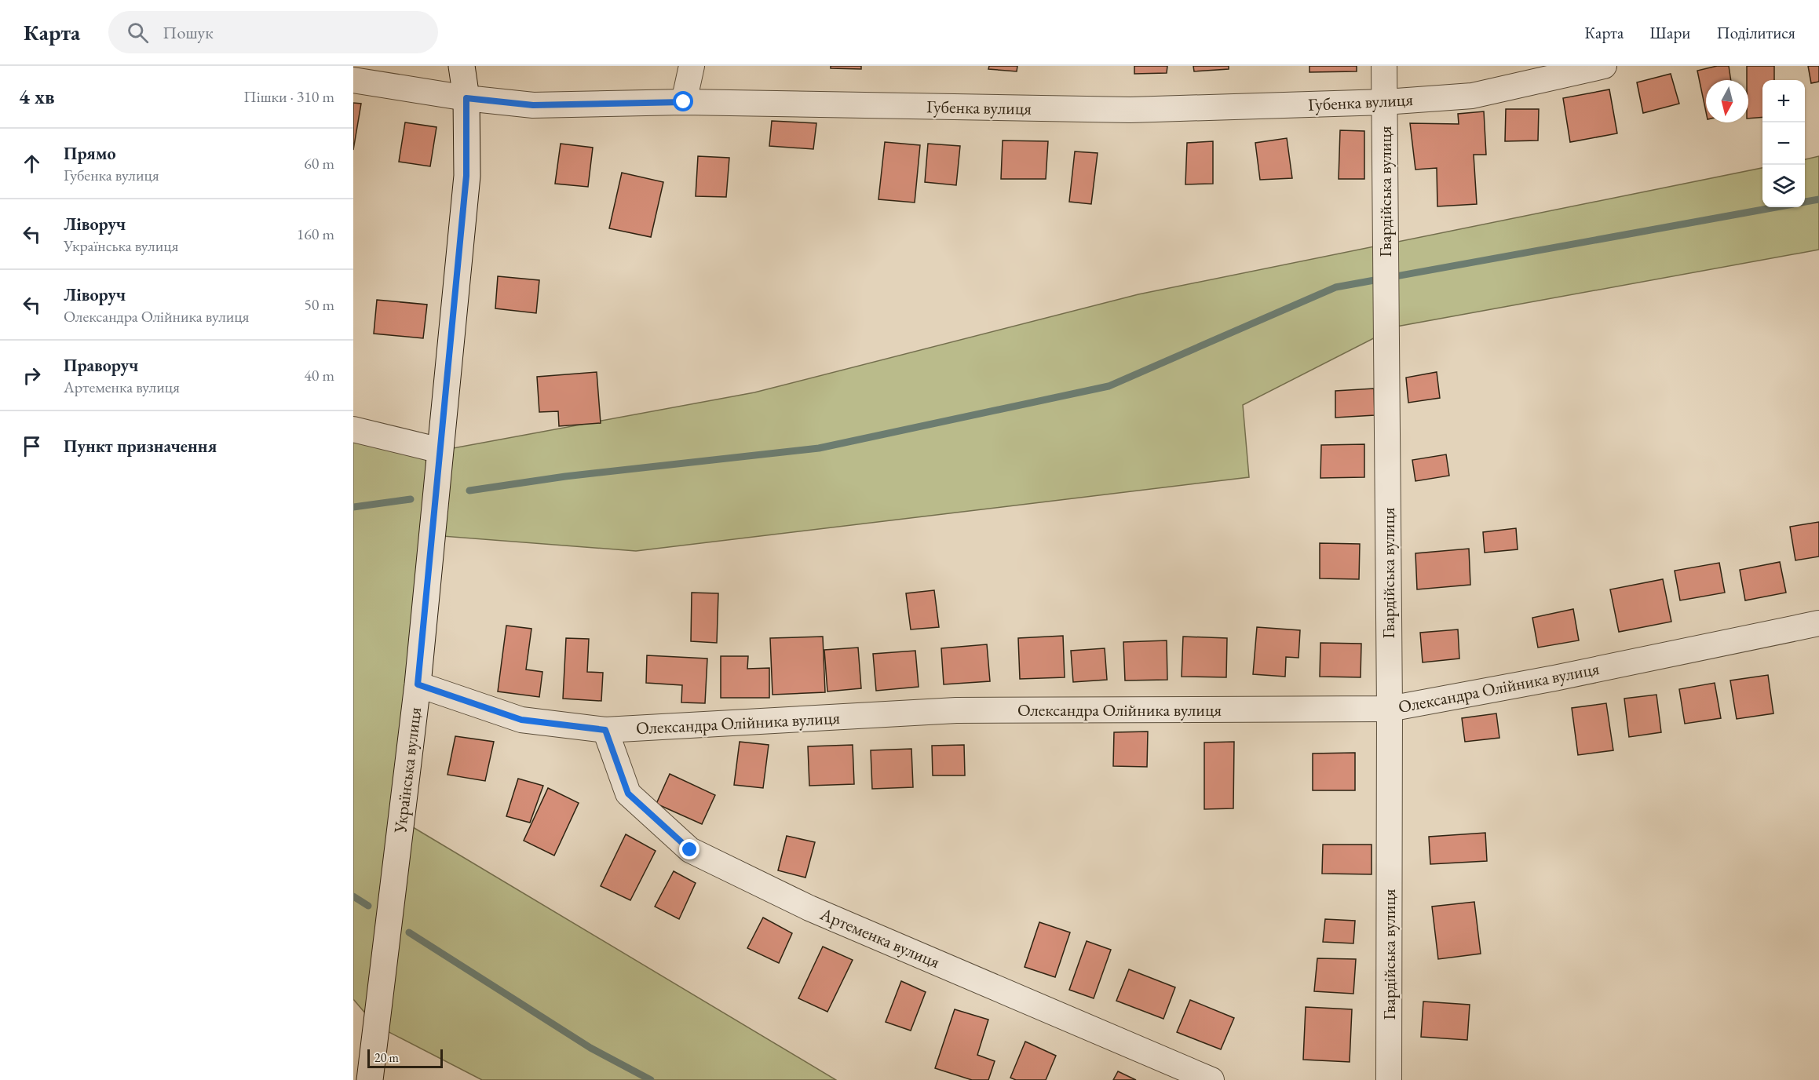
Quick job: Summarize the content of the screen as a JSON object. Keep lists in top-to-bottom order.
{
  "streets": {
    "street": [
      "Губенка вулиця",
      "Гвардійська вулиця",
      "Олександра Олійника вулиця",
      "Українська вулиця",
      "Артеменка вулиця"
    ]
  },
  "crossings": [
    ["Губенка вулиця", "Гвардійська вулиця"],
    ["Губенка вулиця", "Українська вулиця"],
    ["Гвардійська вулиця", "Олександра Олійника вулиця"],
    ["Олександра Олійника вулиця", "Українська вулиця"],
    ["Олександра Олійника вулиця", "Артеменка вулиця"]
  ],
  "scale_bar": "20 m",
  "north": "bottom",
  "page": {
    "header": "Карта",
    "search": "Пошук",
    "nav": ["Карта", "Шари", "Поділитися"],
    "heading": ["4 хв", "Пішки · 310 m"],
    "map_buttons": ["+", "−"],
    "list": [
      ["Прямо", "Губенка вулиця", "60 m"],
      ["Ліворуч", "Українська вулиця", "160 m"],
      ["Ліворуч", "Олександра Олійника вулиця", "50 m"],
      ["Праворуч", "Артеменка вулиця", "40 m"],
      "Пункт призначення"
    ],
    "scale": "20 m"
  }
}
